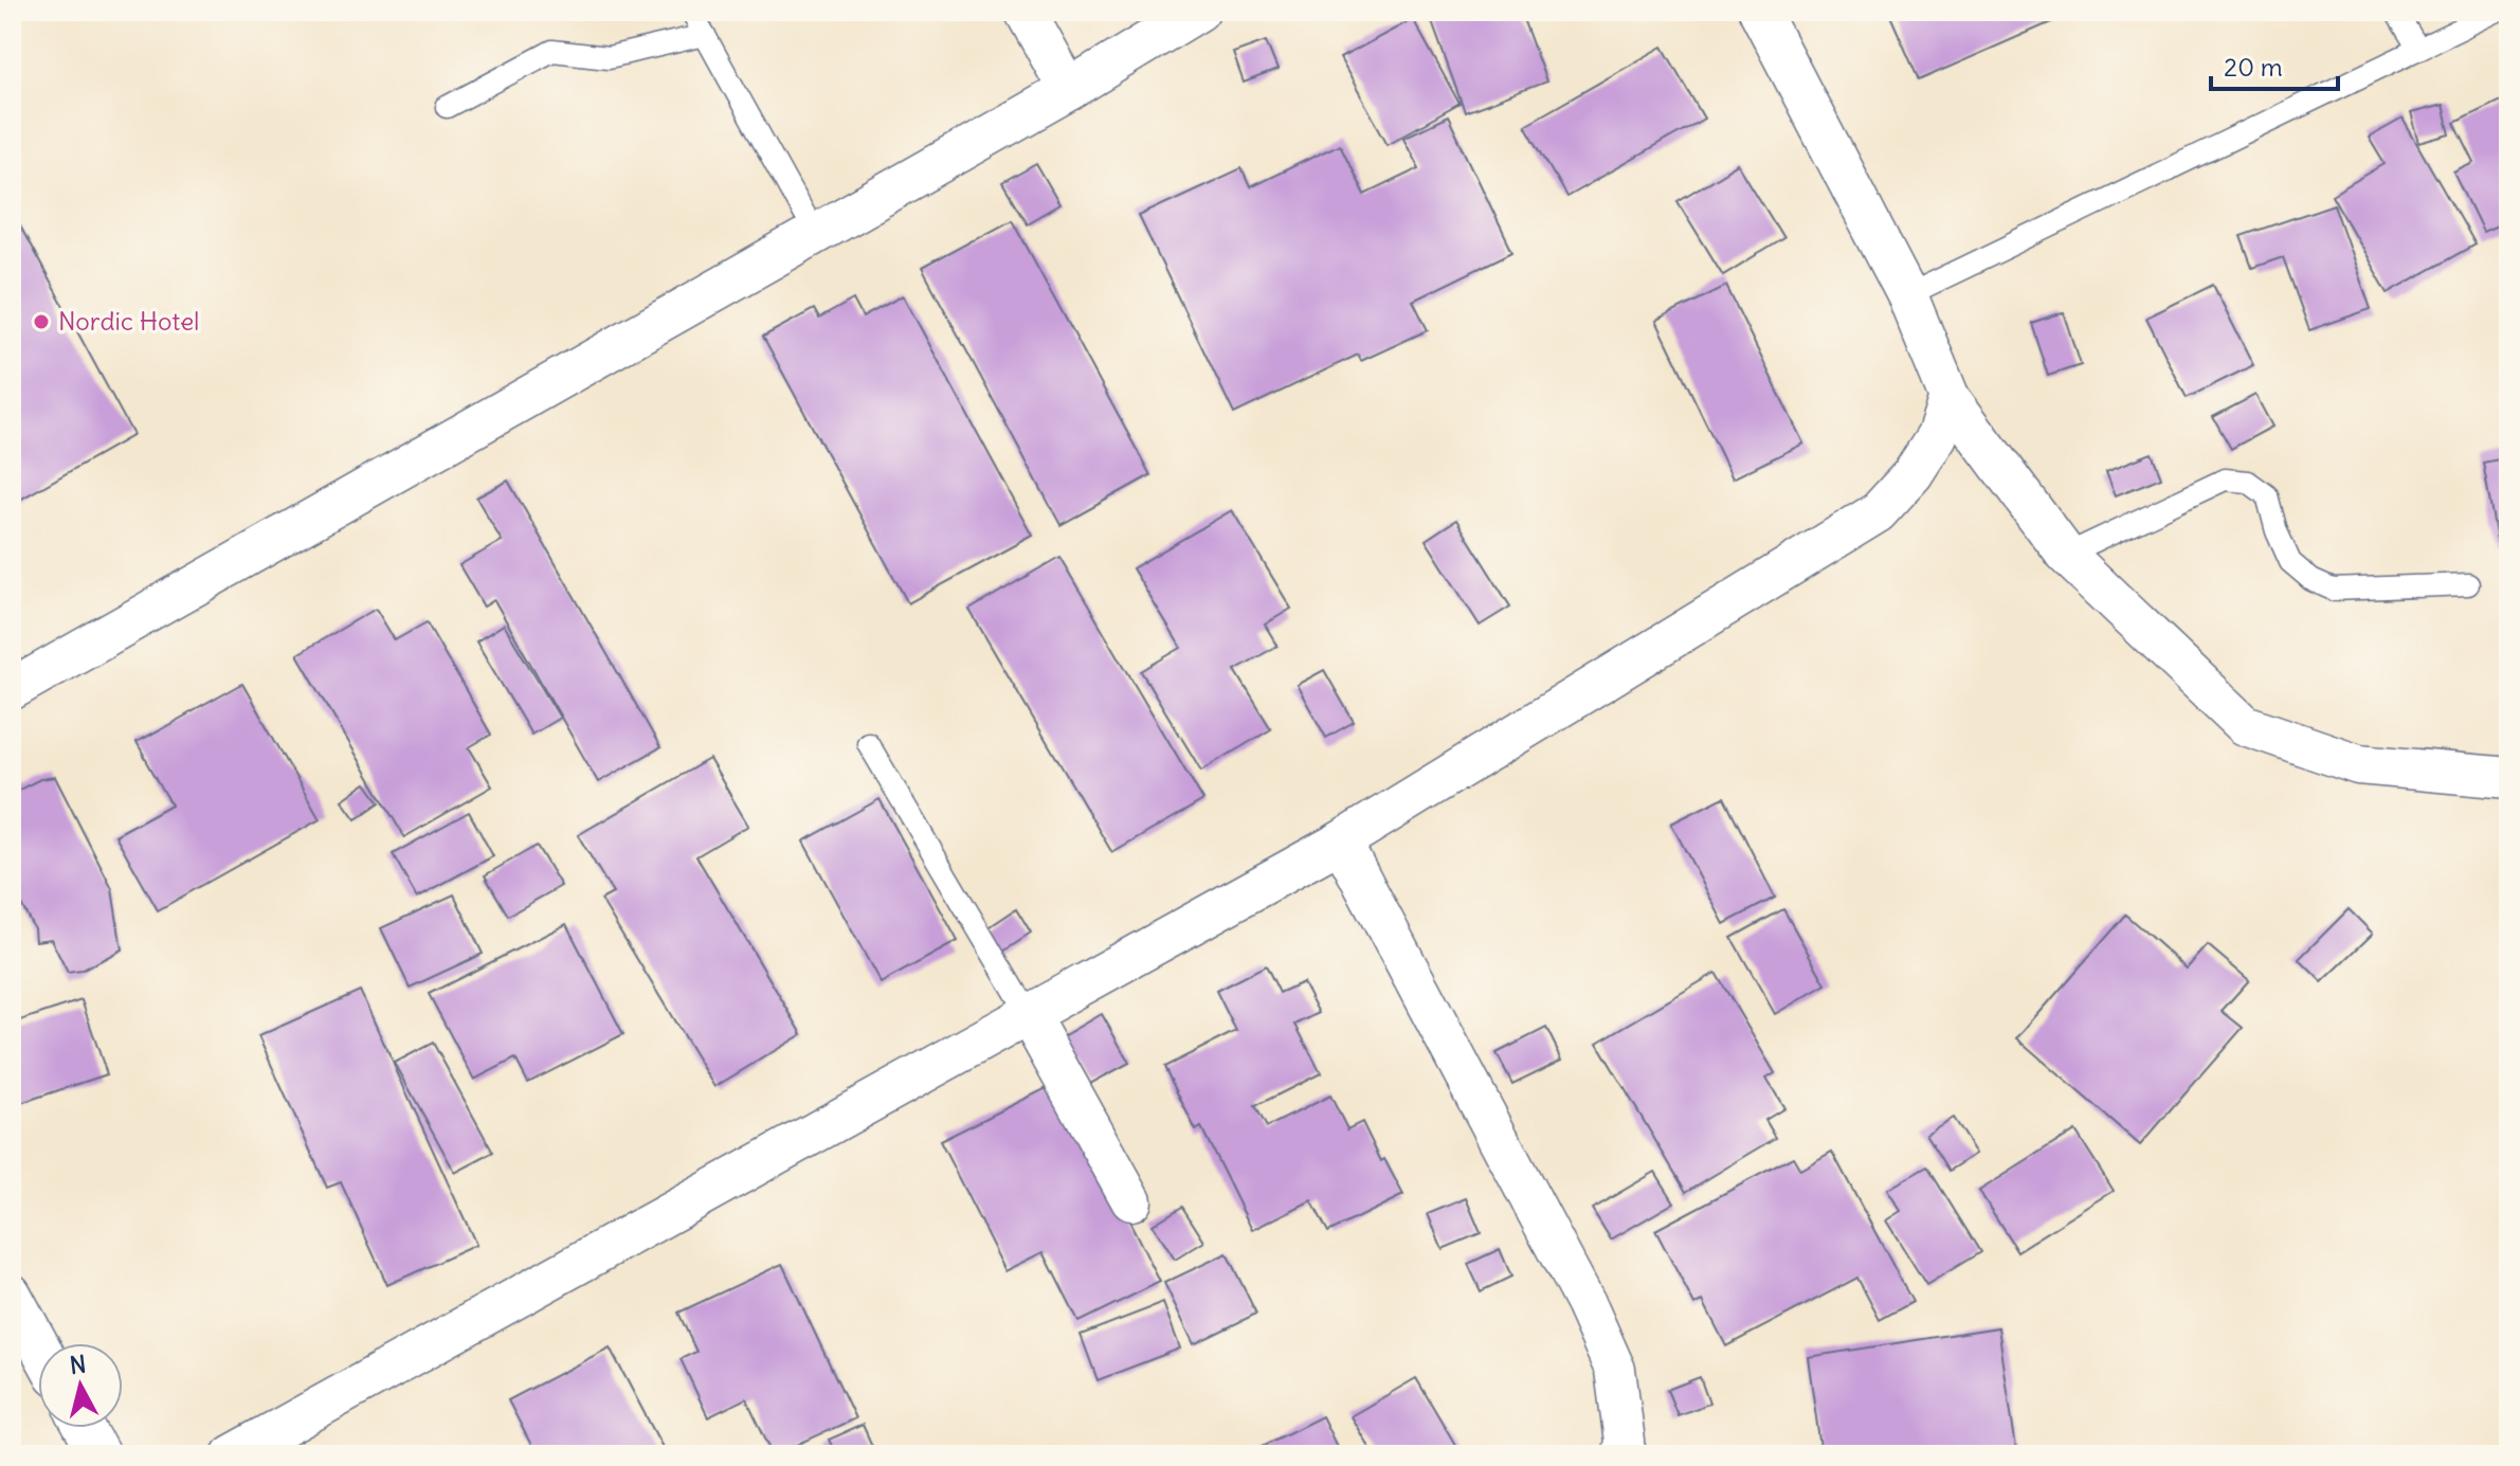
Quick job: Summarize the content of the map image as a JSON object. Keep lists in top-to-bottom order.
{
  "places": ["Nordic Hotel"],
  "scale_bar": "20 m",
  "north": "top"
}
